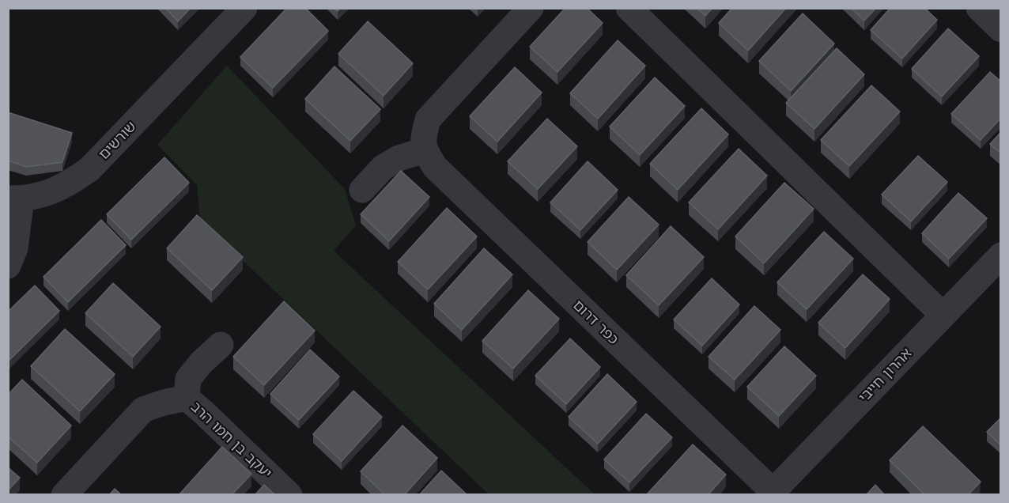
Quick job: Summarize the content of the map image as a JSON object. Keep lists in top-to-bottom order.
{
  "streets": {
    "street": [
      "שורשים",
      "כפר דרום",
      "אהרון חייבי",
      "יעקב בן חמו הרב"
    ]
  },
  "crossings": [
    ["כפר דרום", "אהרון חייבי"]
  ]
}
